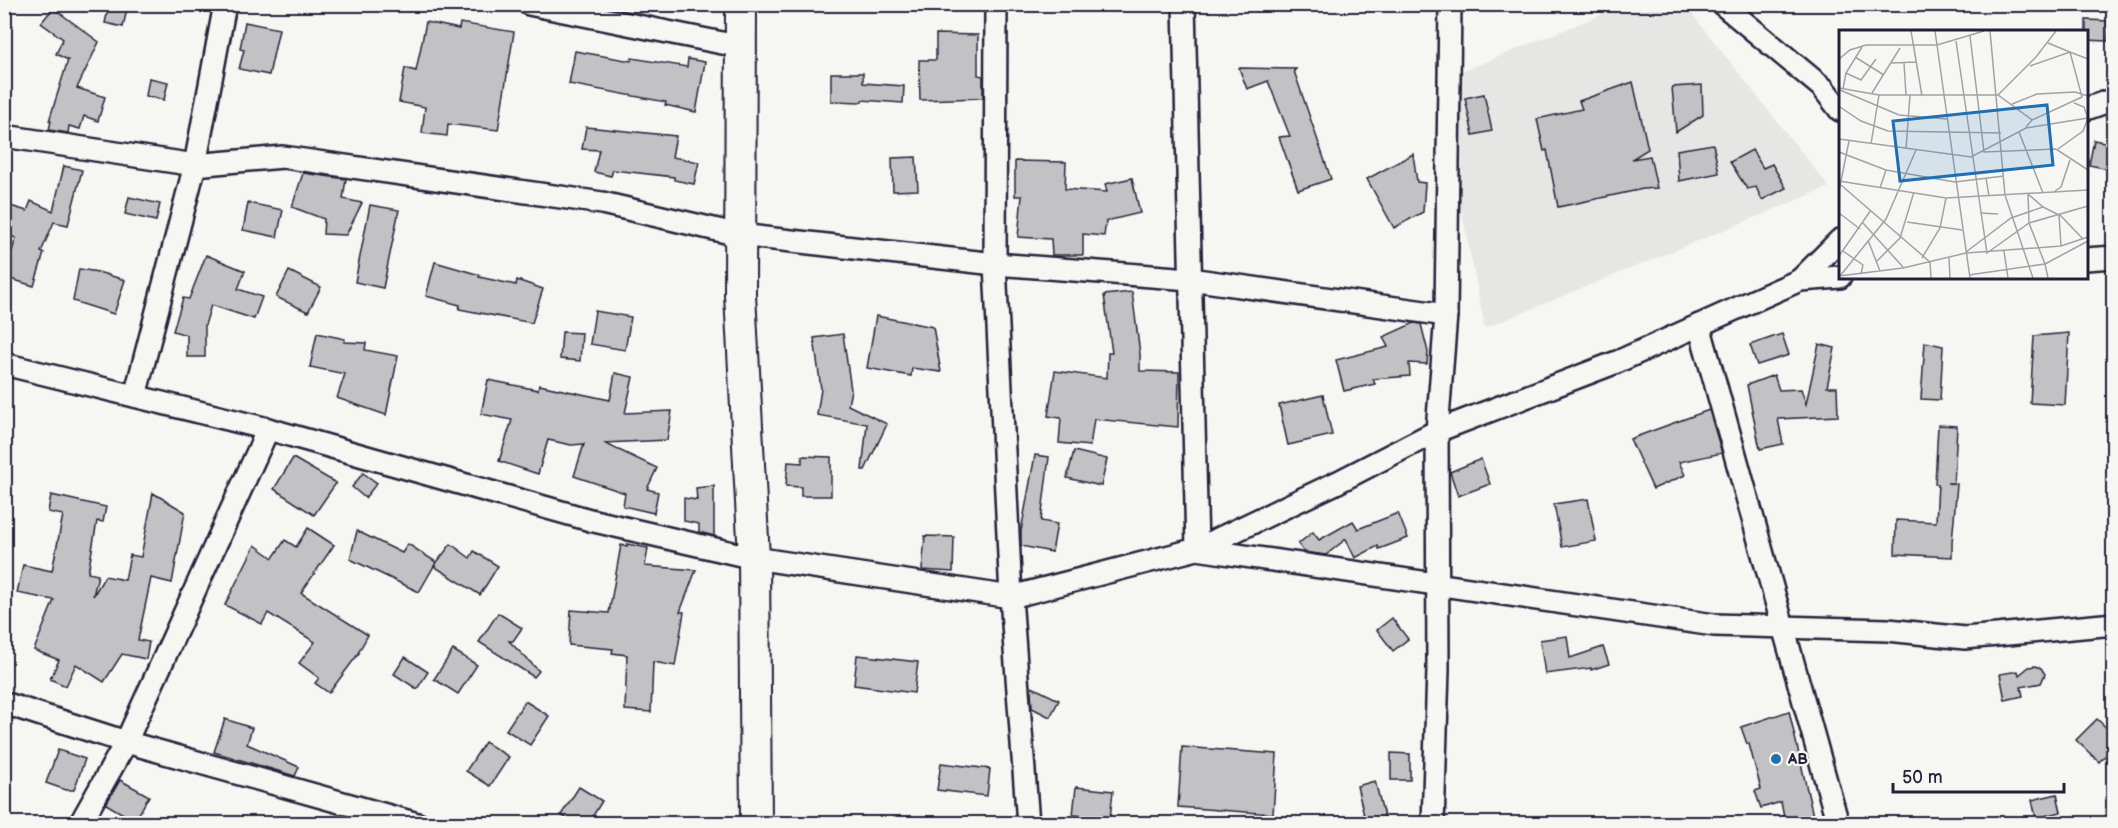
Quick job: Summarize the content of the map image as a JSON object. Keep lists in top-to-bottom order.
{
  "places": ["AB"],
  "scale_bar": "50 m"
}
